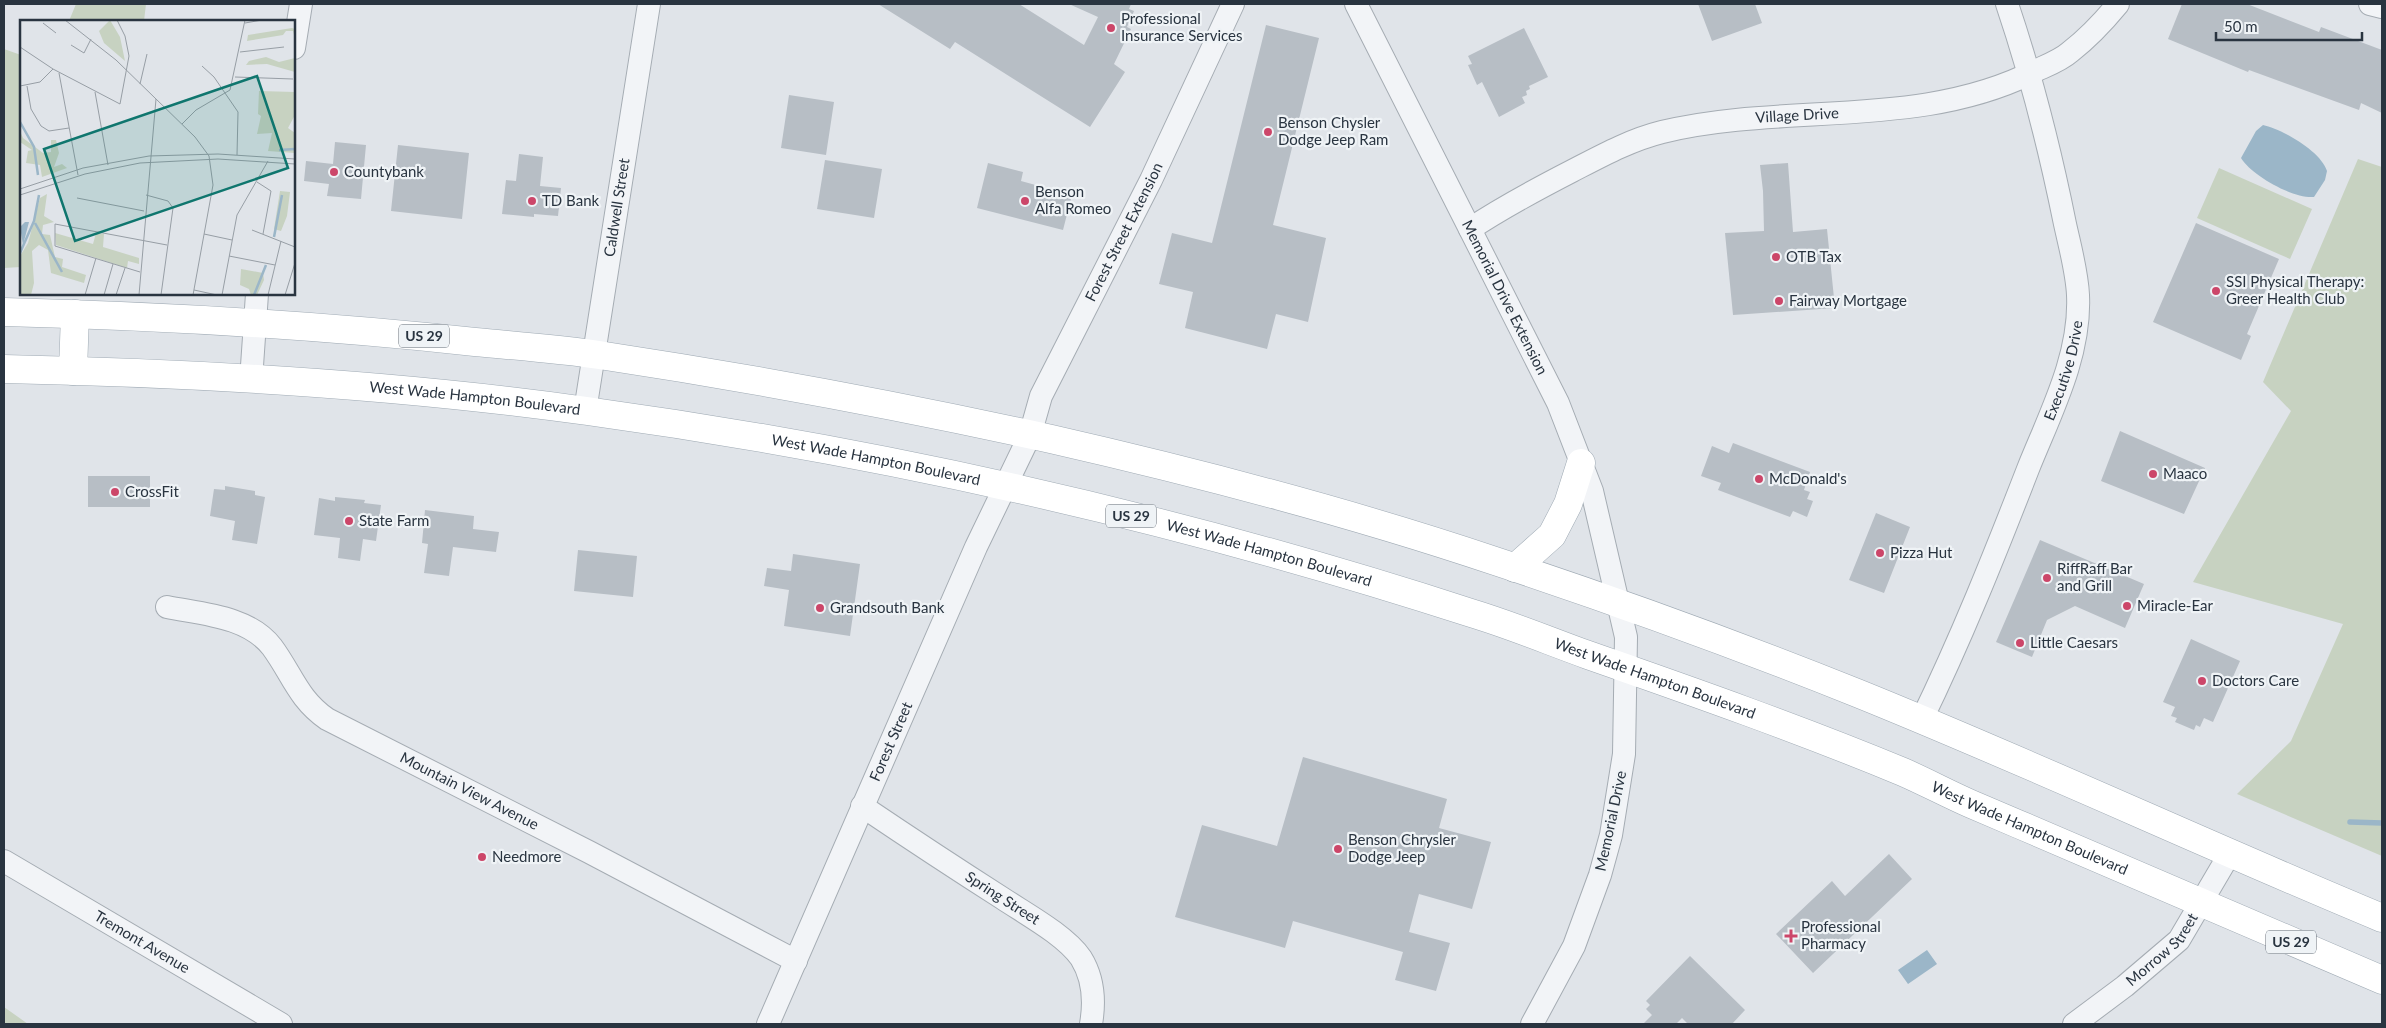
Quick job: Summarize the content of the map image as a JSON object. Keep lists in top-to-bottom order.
{
  "streets": {
    "main road": ["US 29", "West Wade Hampton Boulevard"],
    "street": [
      "Village Drive",
      "Caldwell Street",
      "Forest Street Extension",
      "Memorial Drive Extension",
      "Executive Drive",
      "Forest Street",
      "Mountain View Avenue",
      "Memorial Drive",
      "Spring Street",
      "Tremont Avenue",
      "Morrow Street"
    ]
  },
  "crossings": [
    ["Village Drive", "Memorial Drive Extension"],
    ["Village Drive", "Executive Drive"],
    ["Caldwell Street", "US 29"],
    ["Caldwell Street", "West Wade Hampton Boulevard"],
    ["Forest Street Extension", "US 29"],
    ["Forest Street Extension", "Forest Street"],
    ["Memorial Drive Extension", "US 29"],
    ["Memorial Drive Extension", "Memorial Drive"],
    ["US 29", "Executive Drive"],
    ["US 29", "Memorial Drive"],
    ["US 29", "Morrow Street"],
    ["West Wade Hampton Boulevard", "Forest Street"],
    ["West Wade Hampton Boulevard", "Memorial Drive"],
    ["West Wade Hampton Boulevard", "Morrow Street"],
    ["Forest Street", "Mountain View Avenue"],
    ["Forest Street", "Spring Street"]
  ],
  "places": {
    "other": [
      "Professional Insurance Services",
      "Benson Chysler Dodge Jeep Ram",
      "Countybank",
      "TD Bank",
      "Benson Alfa Romeo",
      "OTB Tax",
      "SSI Physical Therapy: Greer Health Club",
      "Fairway Mortgage",
      "Maaco",
      "McDonald's",
      "CrossFit",
      "State Farm",
      "Pizza Hut",
      "RiffRaff Bar and Grill",
      "Miracle-Ear",
      "Grandsouth Bank",
      "Little Caesars",
      "Doctors Care",
      "Benson Chrysler Dodge Jeep",
      "Needmore"
    ],
    "health": ["Professional Pharmacy"]
  },
  "scale_bar": "50 m"
}
